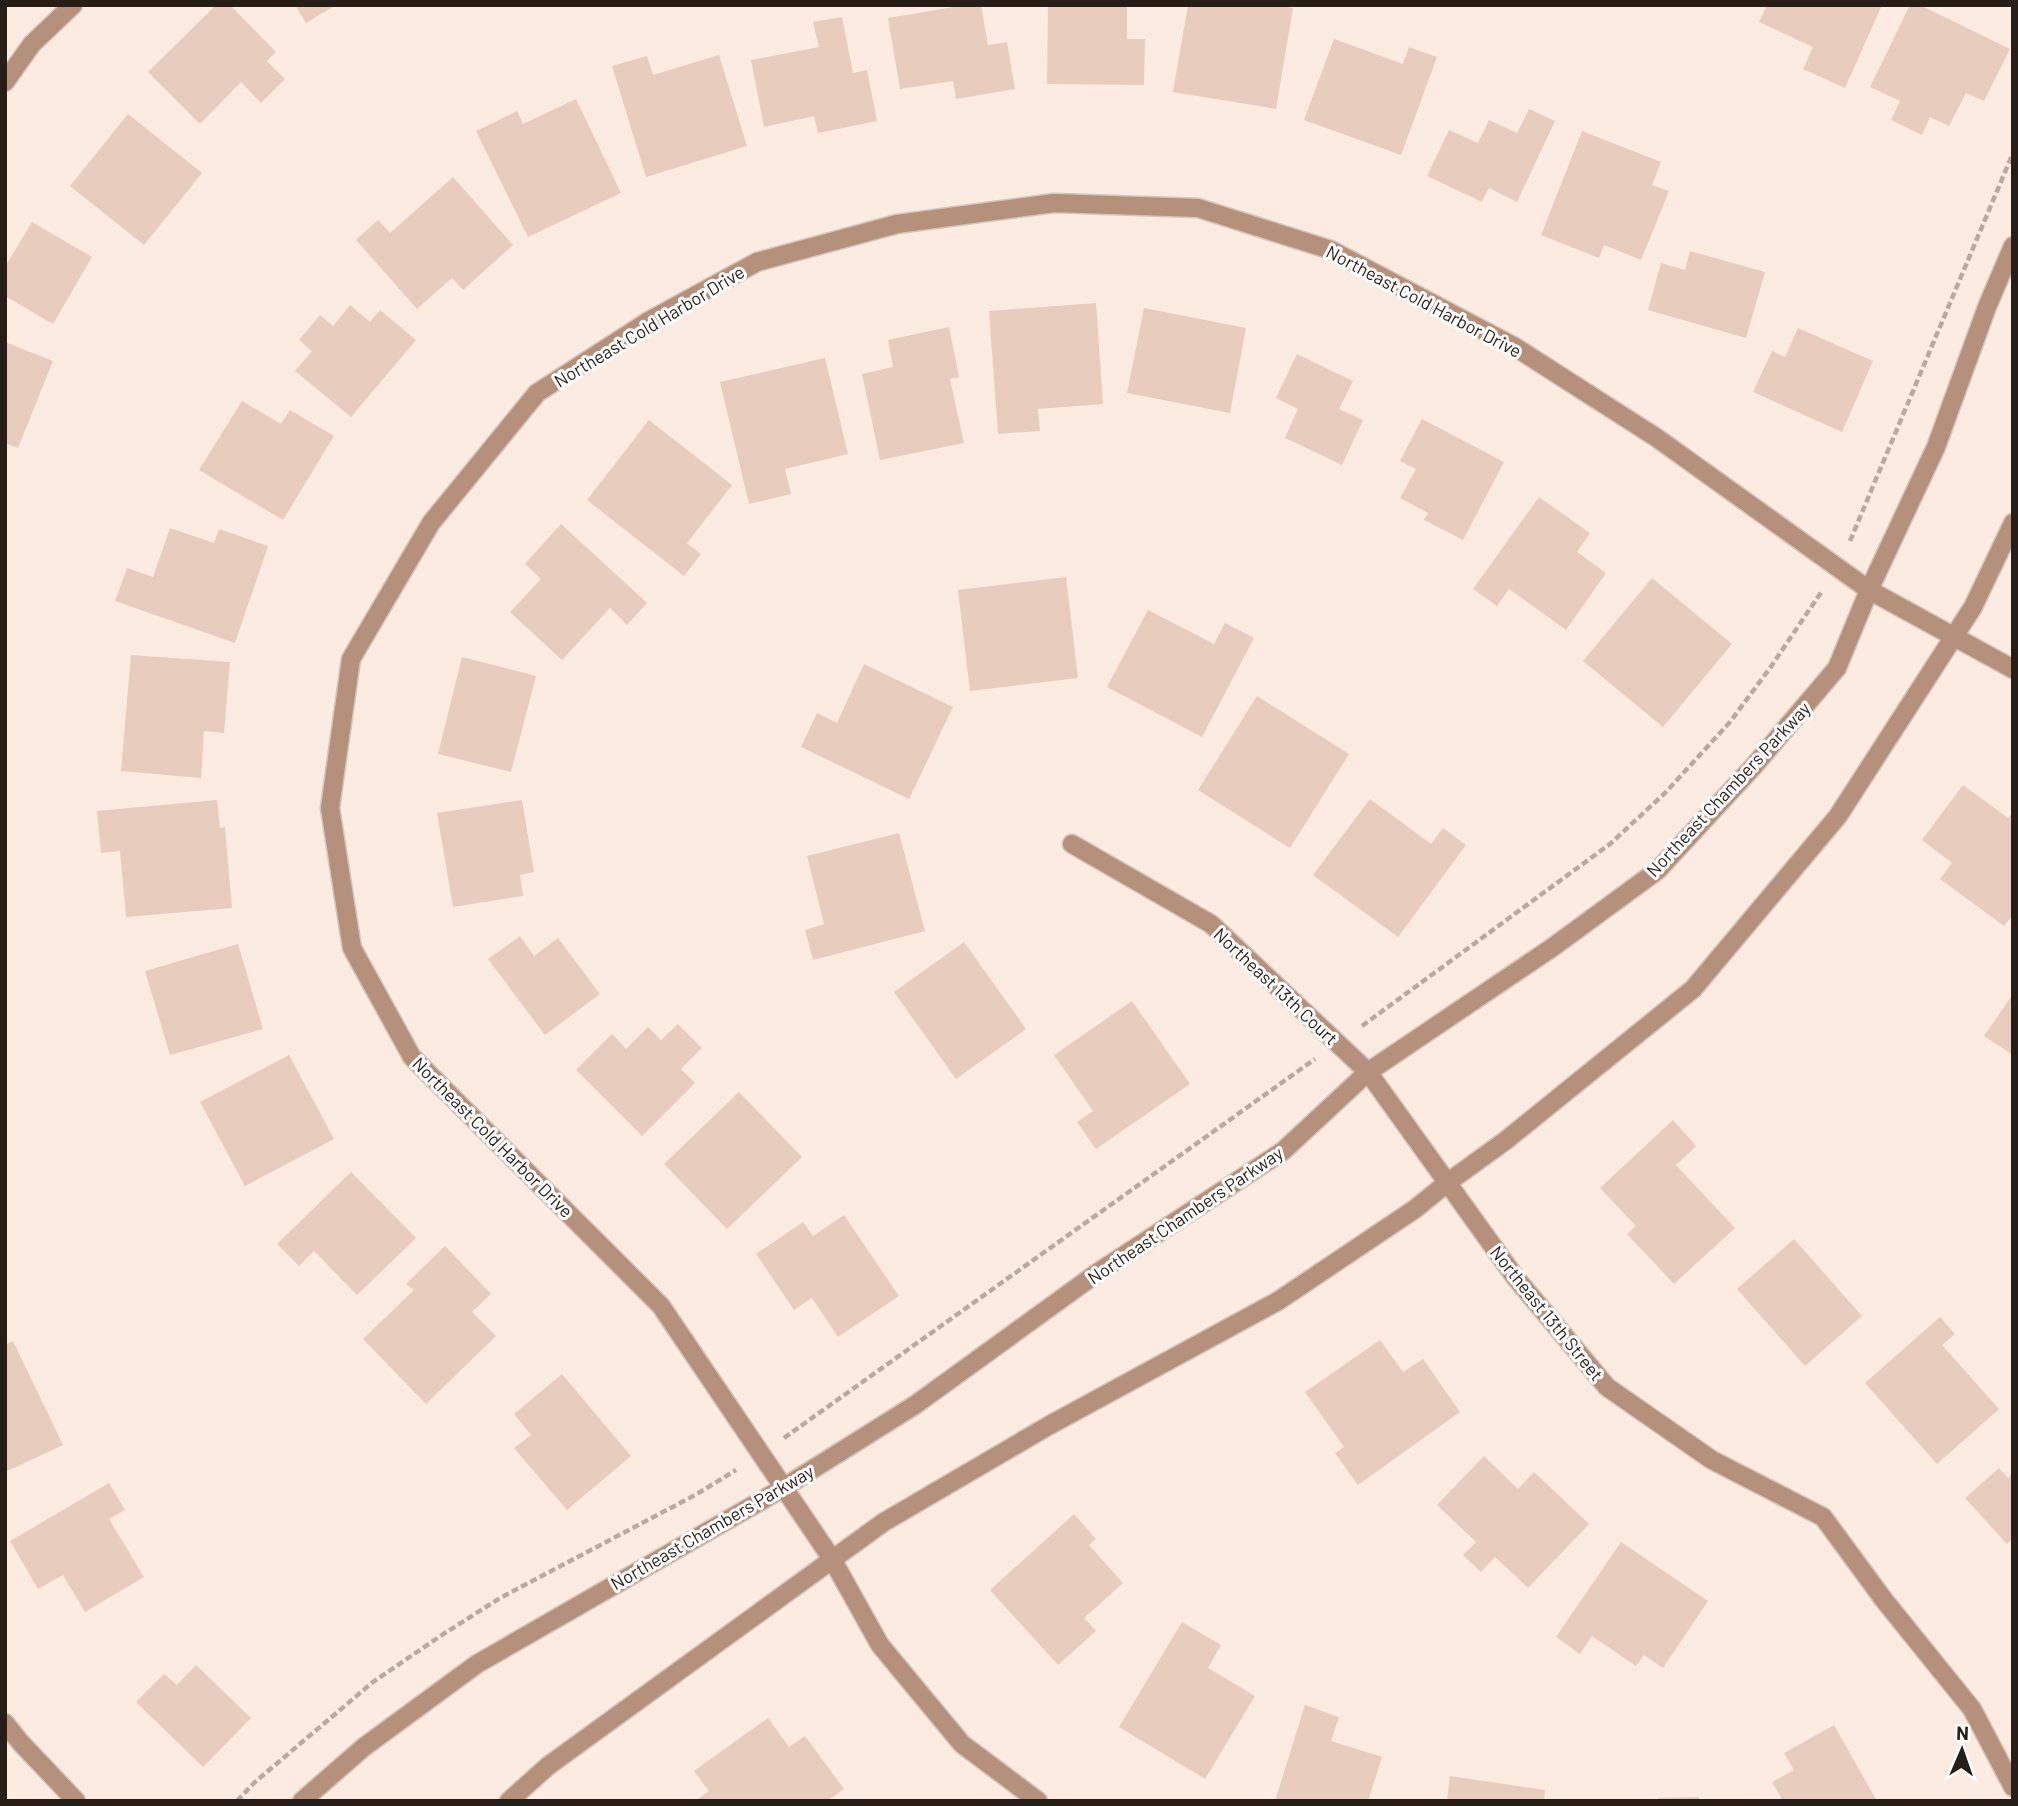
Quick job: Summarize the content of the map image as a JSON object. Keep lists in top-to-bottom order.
{
  "streets": {
    "street": [
      "Northeast Cold Harbor Drive",
      "Northeast Chambers Parkway",
      "Northeast 13th Court",
      "Northeast 13th Street"
    ]
  },
  "crossings": [
    ["Northeast Cold Harbor Drive", "Northeast Chambers Parkway"],
    ["Northeast Chambers Parkway", "Northeast 13th Court"],
    ["Northeast Chambers Parkway", "Northeast 13th Street"],
    ["Northeast 13th Court", "Northeast 13th Street"]
  ],
  "north": "top"
}
